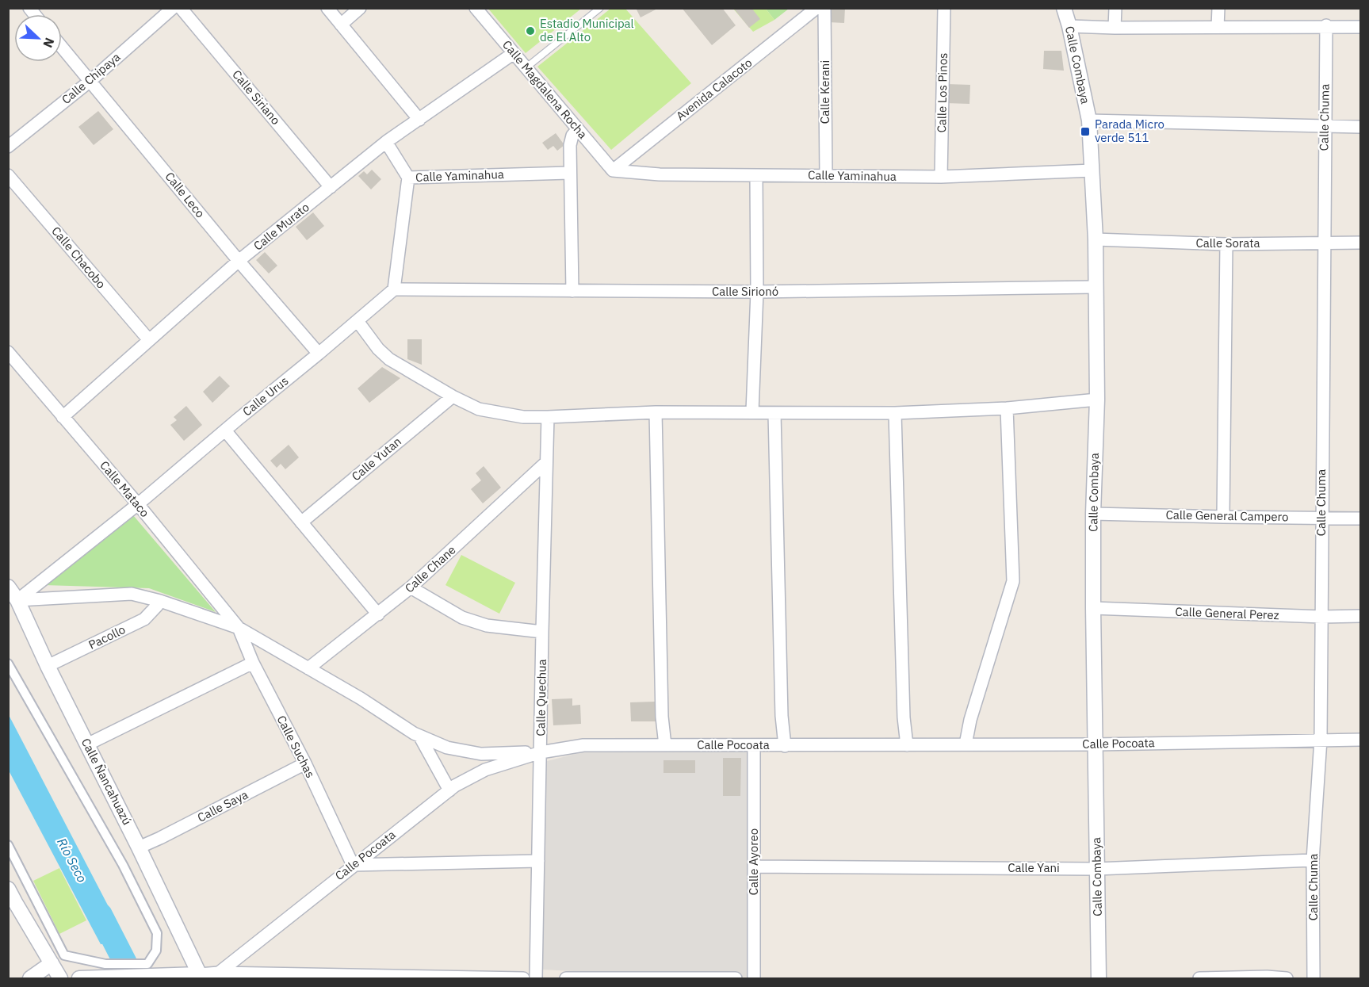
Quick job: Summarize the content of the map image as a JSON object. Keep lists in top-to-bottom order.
{
  "streets": {
    "street": [
      "Calle Combaya",
      "Calle Chipaya",
      "Calle Magdalena Rocha",
      "Avenida Calacoto",
      "Calle Kerani",
      "Calle Los Pinos",
      "Calle Siriano",
      "Calle Chuma",
      "Calle Yaminahua",
      "Calle Leco",
      "Calle Murato",
      "Calle Sorata",
      "Calle Chacobo",
      "Calle Sirionó",
      "Calle Urus",
      "Calle Yutan",
      "Calle Mataco",
      "Calle General Campero",
      "Calle Chane",
      "Calle General Perez",
      "Pacollo",
      "Calle Quechua",
      "Calle Pocoata",
      "Calle Suchas",
      "Calle Ñancahuazú",
      "Calle Saya",
      "Calle Ayoreo",
      "Calle Yani"
    ]
  },
  "crossings": [
    ["Calle Combaya", "Calle Yaminahua"],
    ["Calle Combaya", "Calle Sorata"],
    ["Calle Combaya", "Calle Sirionó"],
    ["Calle Combaya", "Calle General Campero"],
    ["Calle Combaya", "Calle General Perez"],
    ["Calle Combaya", "Calle Pocoata"],
    ["Calle Combaya", "Calle Yani"],
    ["Calle Chipaya", "Calle Leco"],
    ["Calle Magdalena Rocha", "Avenida Calacoto"],
    ["Calle Magdalena Rocha", "Calle Yaminahua"],
    ["Calle Magdalena Rocha", "Calle Murato"],
    ["Avenida Calacoto", "Calle Yaminahua"],
    ["Calle Kerani", "Calle Yaminahua"],
    ["Calle Los Pinos", "Calle Yaminahua"],
    ["Calle Siriano", "Calle Murato"],
    ["Calle Chuma", "Calle Sorata"],
    ["Calle Chuma", "Calle General Campero"],
    ["Calle Chuma", "Calle General Perez"],
    ["Calle Chuma", "Calle Pocoata"],
    ["Calle Chuma", "Calle Yani"],
    ["Calle Leco", "Calle Murato"],
    ["Calle Leco", "Calle Urus"],
    ["Calle Murato", "Calle Chacobo"],
    ["Calle Murato", "Calle Mataco"],
    ["Calle Sirionó", "Calle Urus"],
    ["Calle Urus", "Calle Mataco"],
    ["Calle Urus", "Calle Ñancahuazú"],
    ["Calle Mataco", "Calle Suchas"],
    ["Calle Chane", "Calle Quechua"],
    ["Pacollo", "Calle Ñancahuazú"],
    ["Calle Quechua", "Calle Pocoata"],
    ["Calle Pocoata", "Calle Suchas"],
    ["Calle Pocoata", "Calle Ayoreo"],
    ["Calle Suchas", "Calle Saya"],
    ["Calle Ñancahuazú", "Calle Saya"],
    ["Calle Ayoreo", "Calle Yani"]
  ],
  "water": ["Río Seco"],
  "places": {
    "other": ["Estadio Municipal de El Alto"],
    "transit": ["Parada Micro verde 511"]
  },
  "north": "bottom right"
}
